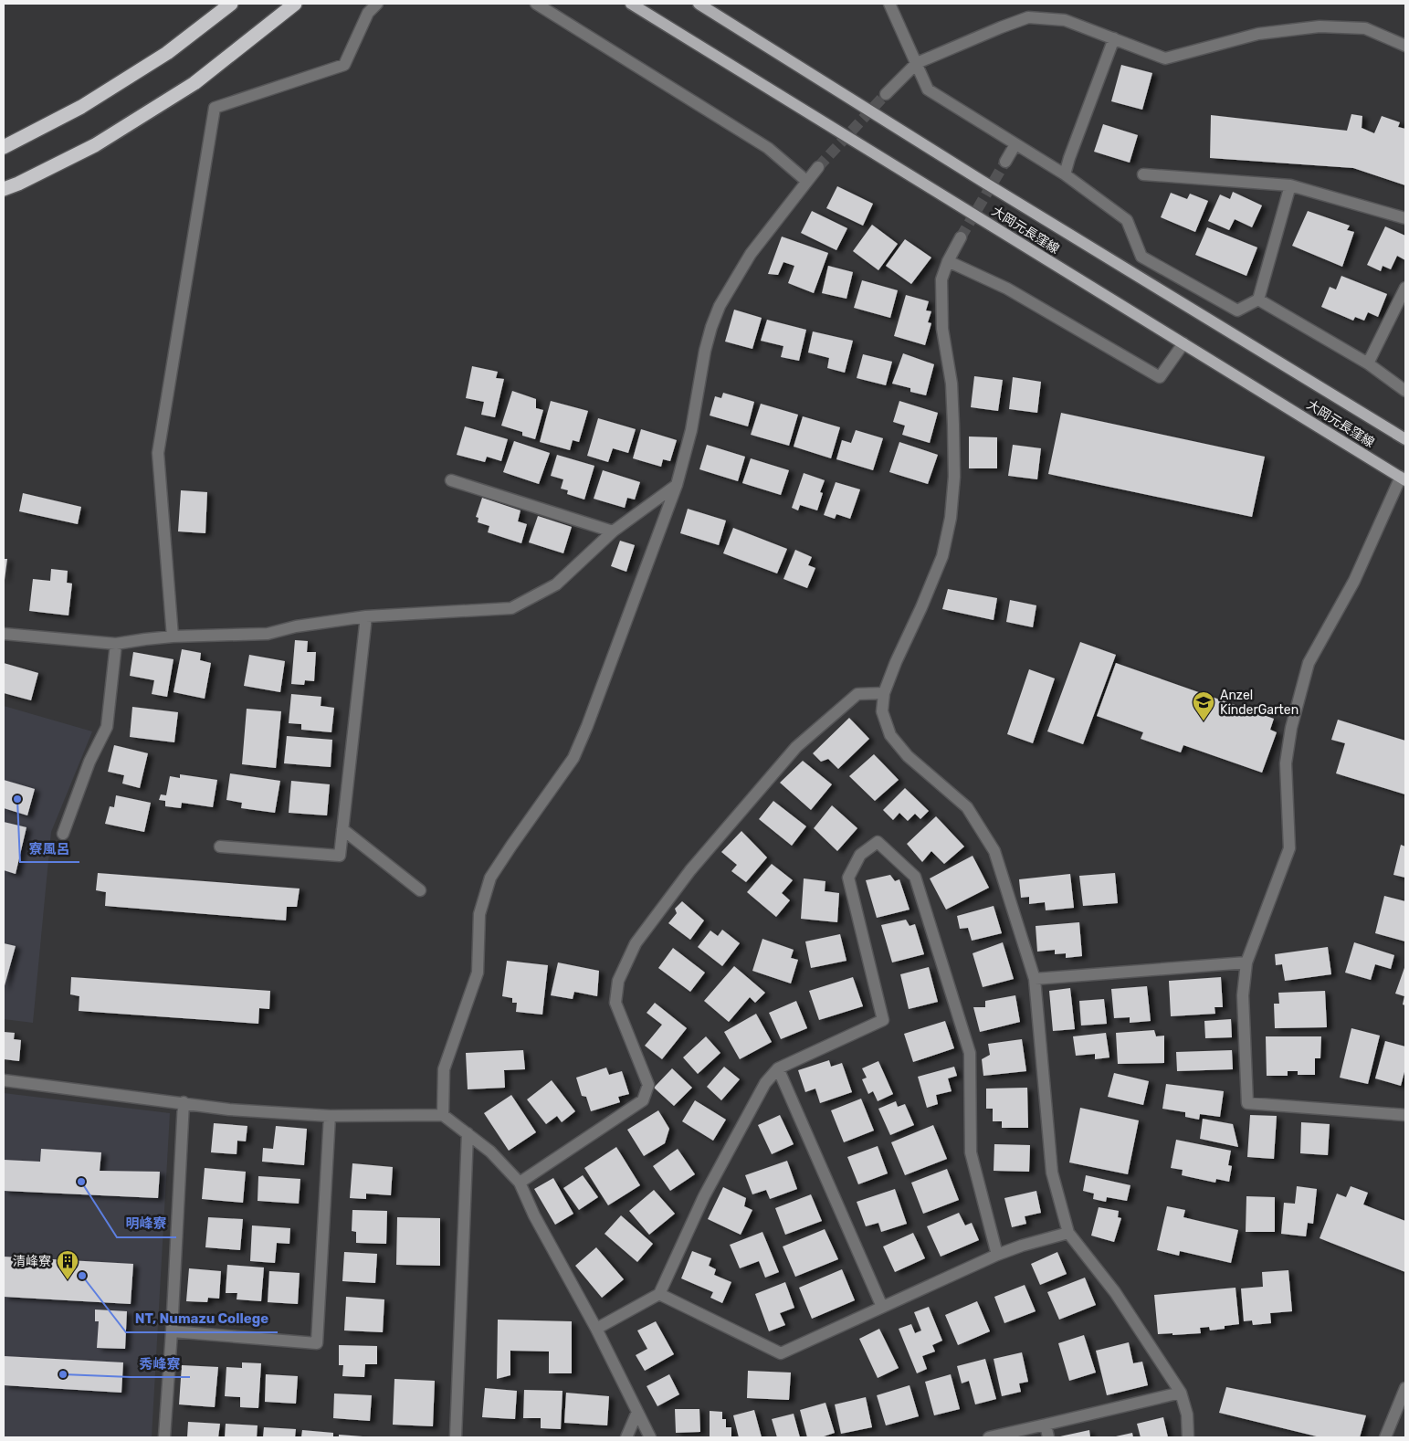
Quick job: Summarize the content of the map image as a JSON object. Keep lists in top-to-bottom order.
{
  "streets": {
    "main road": ["大岡元長窪線"]
  },
  "places": {
    "school or university": ["Anzel KinderGarten"],
    "other": [
      "寮風呂",
      "明峰寮",
      "NT, Numazu College",
      "秀峰寮"
    ],
    "building": ["清峰寮"]
  }
}
